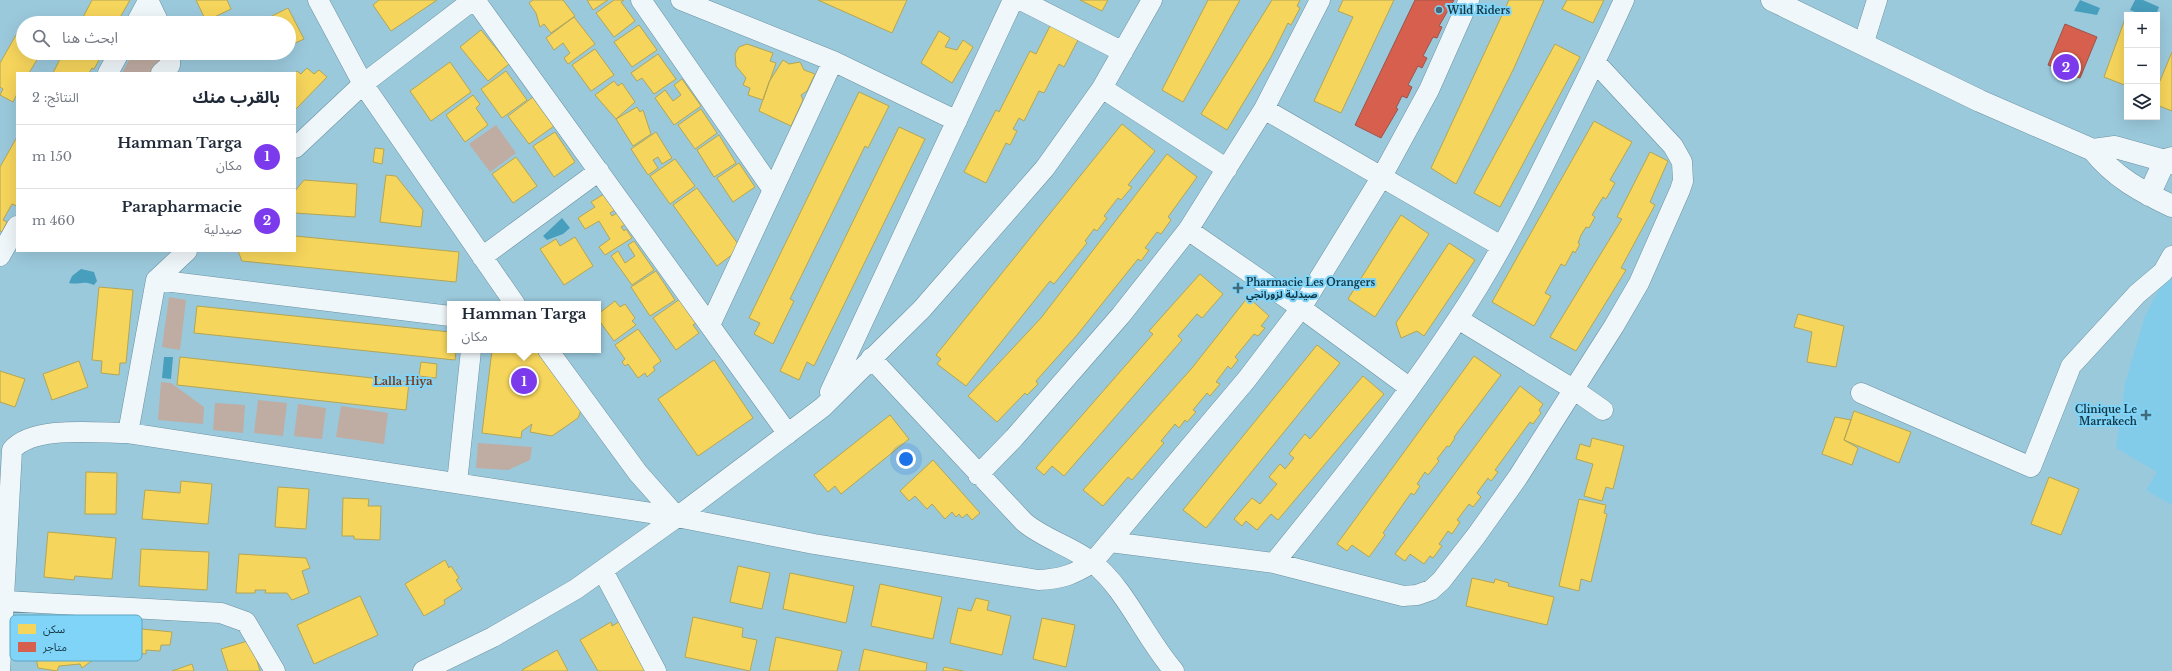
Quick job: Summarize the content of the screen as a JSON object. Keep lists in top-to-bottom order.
{
  "districts": ["Lalla Hiya"],
  "places": {
    "other": ["Wild Riders"],
    "health": ["Pharmacie Les Orangers صيدلية لزورانجي", "Clinique Le Marrakech"]
  },
  "legend": ["سكن", "متاجر"],
  "page": {
    "map_buttons": ["+", "−"],
    "search": "ابحث هنا",
    "pins": ["2", "1"],
    "heading": ["بالقرب منك", "النتائج: 2"],
    "list": [
      {
        "mark": "1",
        "name": "Hamman Targa",
        "note": "مكان",
        "value": "150 m"
      },
      {
        "mark": "2",
        "name": "Parapharmacie",
        "note": "صيدلية",
        "value": "460 m"
      }
    ],
    "popup": ["Hamman Targa", "مكان"]
  }
}
